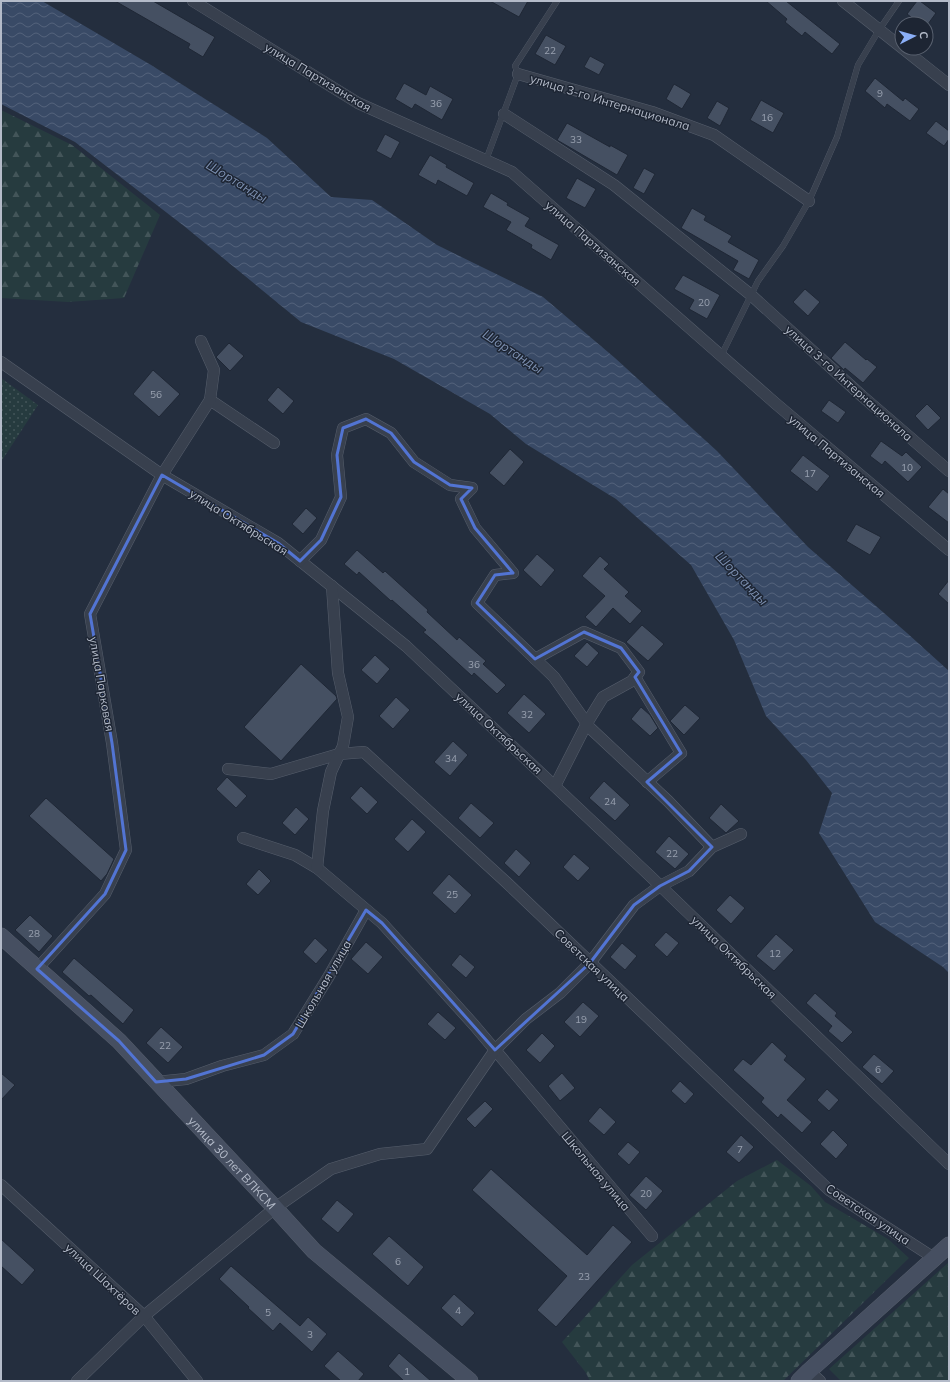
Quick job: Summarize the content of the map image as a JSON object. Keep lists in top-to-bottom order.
{
  "streets": {
    "street": [
      "улица Партизанская",
      "улица 3-го Интернационала",
      "улица Октябрьская",
      "улица Парковая",
      "Советская улица",
      "Школьная улица",
      "улица 30 лет ВЛКСМ",
      "улица Шахтёров"
    ]
  },
  "crossings": [
    ["улица Октябрьская", "улица Парковая"],
    ["улица Парковая", "улица 30 лет ВЛКСМ"],
    ["Школьная улица", "улица 30 лет ВЛКСМ"]
  ],
  "water": ["Шортанды"],
  "house_numbers": [
    "22",
    "9",
    "36",
    "16",
    "33",
    "20",
    "56",
    "10",
    "17",
    "36",
    "32",
    "34",
    "24",
    "22",
    "25",
    "28",
    "12",
    "19",
    "22",
    "6",
    "7",
    "20",
    "6",
    "23",
    "4",
    "5",
    "3",
    "1"
  ],
  "north": "right"
}
